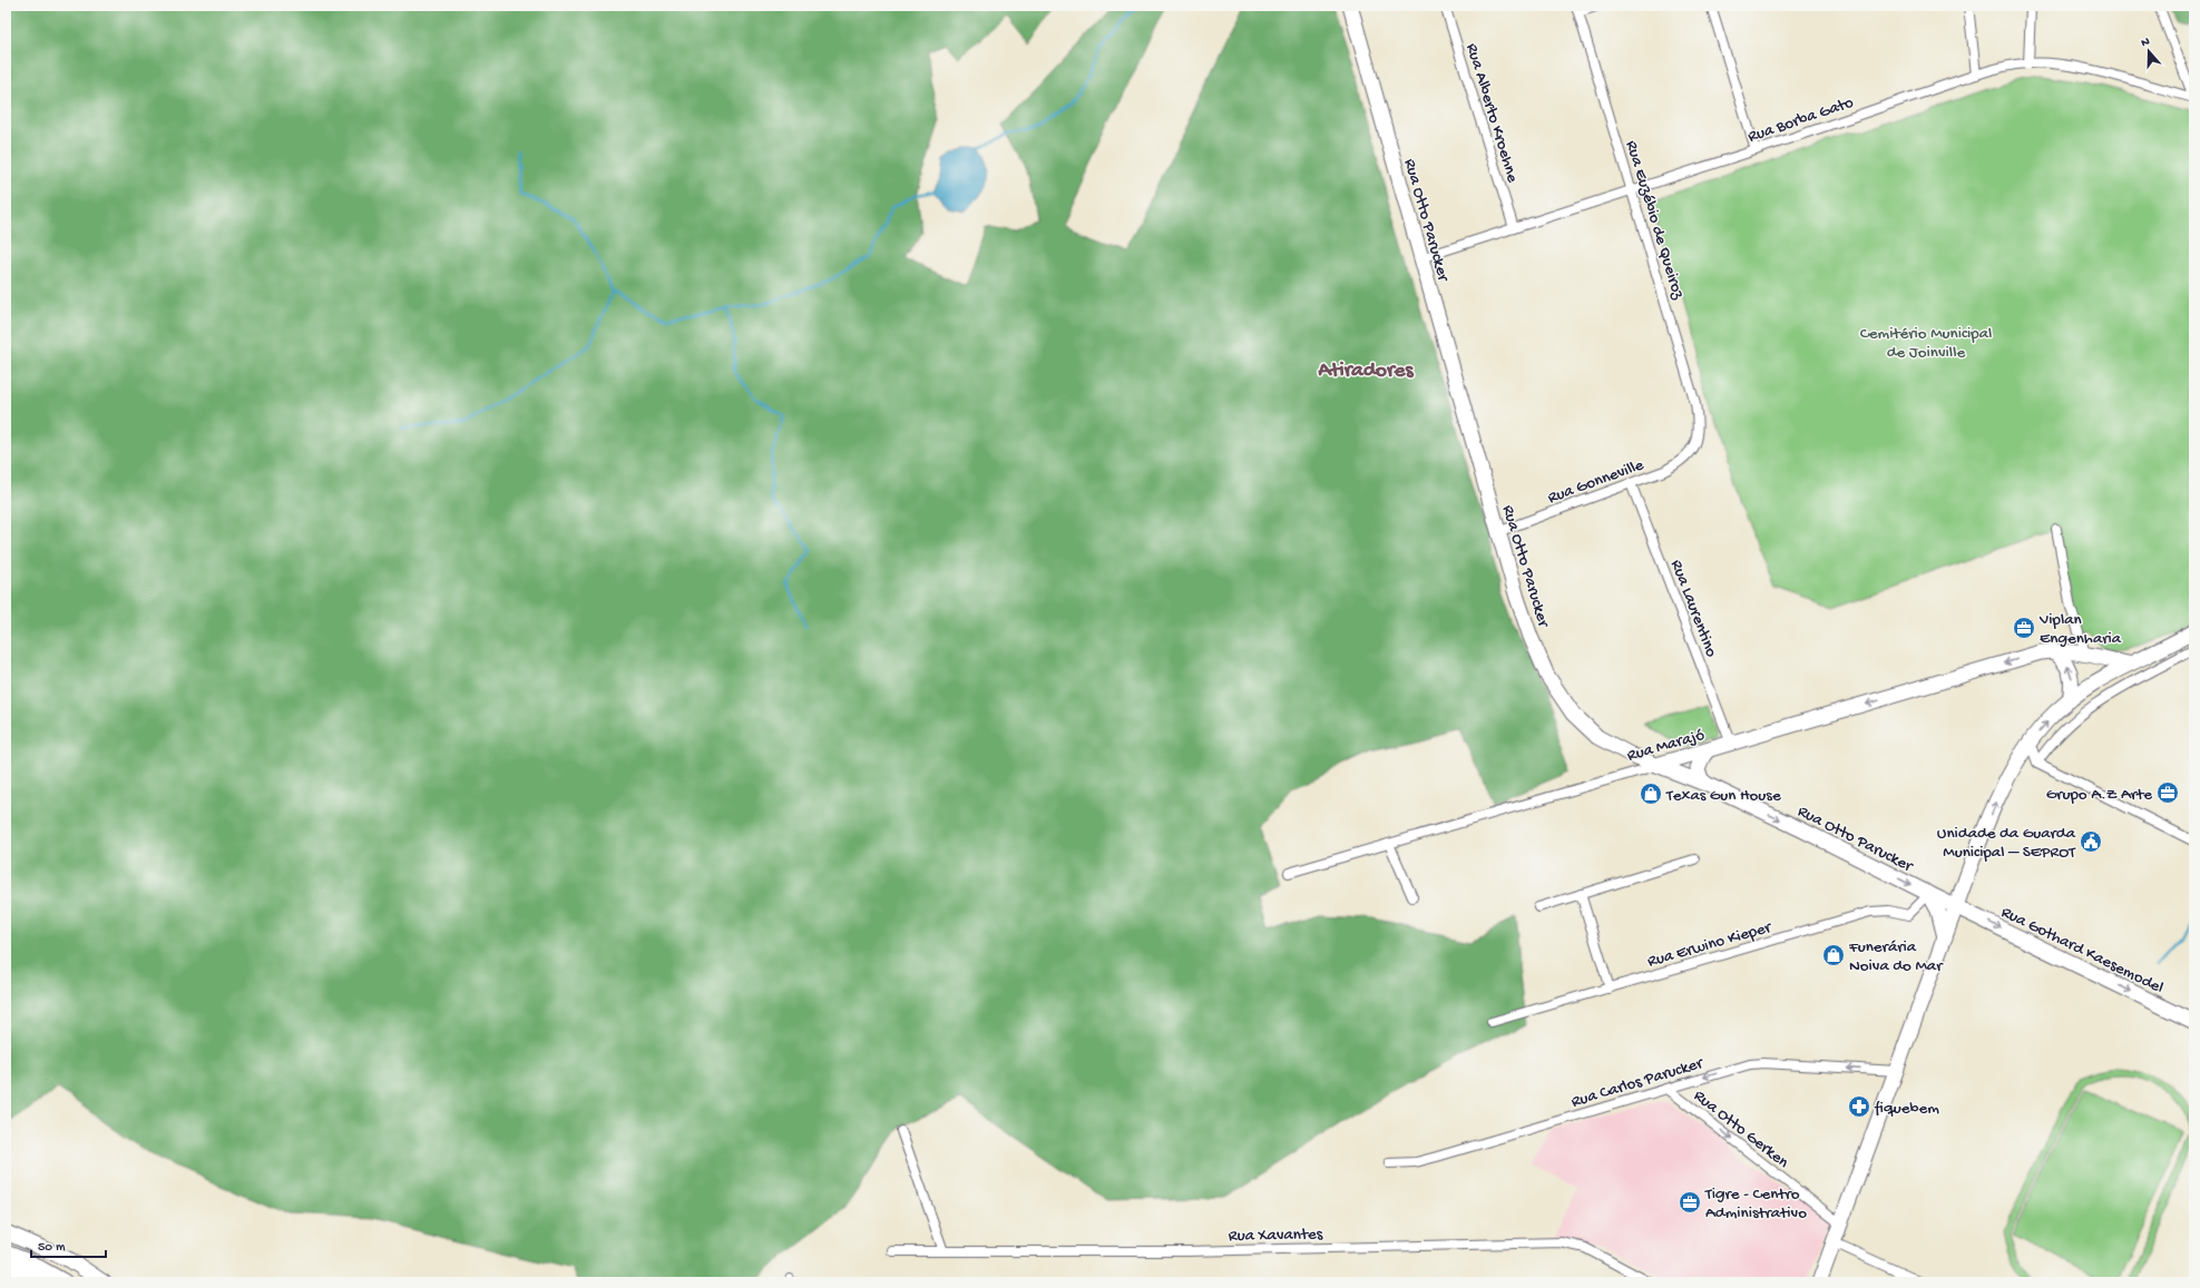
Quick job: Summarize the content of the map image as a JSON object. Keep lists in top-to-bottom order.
{
  "streets": {
    "main road": ["Rua Otto Parucker", "Rua Marajó", "Rua Gothard Kaesemodel"],
    "street": [
      "Rua Alberto Kroehne",
      "Rua Borba Gato",
      "Rua Euzébio de Queiroz",
      "Rua Gonneville",
      "Rua Laurentino",
      "Rua Erwino Kieper",
      "Rua Carlos Parucker",
      "Rua Otto Gerken",
      "Rua Xavantes"
    ]
  },
  "crossings": [
    ["Rua Alberto Kroehne", "Rua Borba Gato"],
    ["Rua Borba Gato", "Rua Otto Parucker"],
    ["Rua Borba Gato", "Rua Euzébio de Queiroz"],
    ["Rua Otto Parucker", "Rua Gonneville"],
    ["Rua Otto Parucker", "Rua Marajó"],
    ["Rua Otto Parucker", "Rua Erwino Kieper"],
    ["Rua Otto Parucker", "Rua Gothard Kaesemodel"],
    ["Rua Euzébio de Queiroz", "Rua Gonneville"],
    ["Rua Gonneville", "Rua Laurentino"],
    ["Rua Laurentino", "Rua Marajó"],
    ["Rua Carlos Parucker", "Rua Otto Gerken"]
  ],
  "one_way": [
    "Rua Marajó",
    "Rua Gothard Kaesemodel",
    "Rua Carlos Parucker",
    "Rua Otto Gerken"
  ],
  "districts": ["Atiradores"],
  "parks": ["Cemitério Municipal de Joinville"],
  "places": {
    "office": ["Viplan Engenharia", "Grupo A.Z Arte", "Tigre - Centro Administrativo"],
    "shop": ["Texas Gun House", "Funerária Noiva do Mar"],
    "public building": ["Unidade da Guarda Municipal – SEPROT"],
    "pharmacy": ["fiquebem"]
  },
  "scale_bar": "50 m",
  "north": "top"
}
